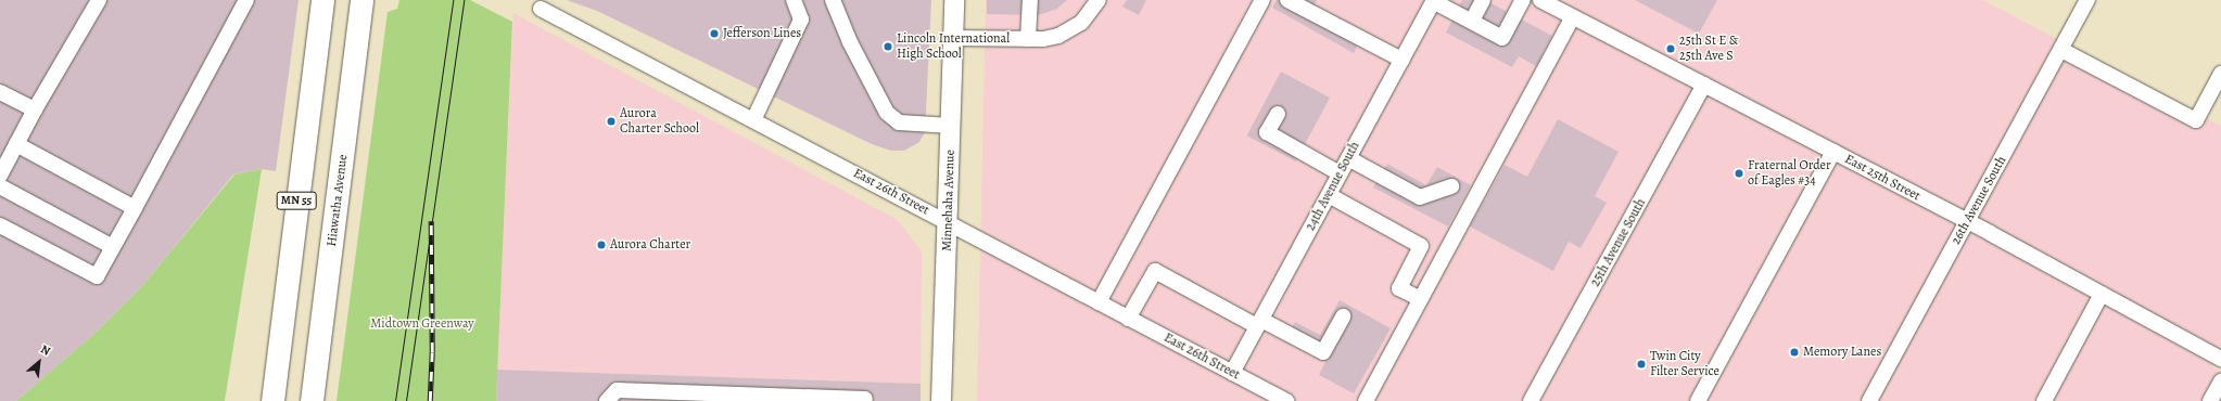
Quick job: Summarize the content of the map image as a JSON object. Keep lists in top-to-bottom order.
{
  "streets": {
    "highway": ["MN 55", "Hiawatha Avenue"],
    "main road": ["Minnehaha Avenue"],
    "street": [
      "East 25th Street",
      "24th Avenue South",
      "East 26th Street",
      "26th Avenue South",
      "25th Avenue South"
    ]
  },
  "crossings": [
    ["East 25th Street", "26th Avenue South"],
    ["East 25th Street", "25th Avenue South"],
    ["24th Avenue South", "East 26th Street"],
    ["East 26th Street", "Minnehaha Avenue"]
  ],
  "parks": ["Midtown Greenway"],
  "places": [
    "Jefferson Lines",
    "Lincoln International High School",
    "25th St E & 25th Ave S",
    "Aurora Charter School",
    "Fraternal Order of Eagles #34",
    "Aurora Charter",
    "Memory Lanes",
    "Twin City Filter Service"
  ],
  "north": "top right"
}
